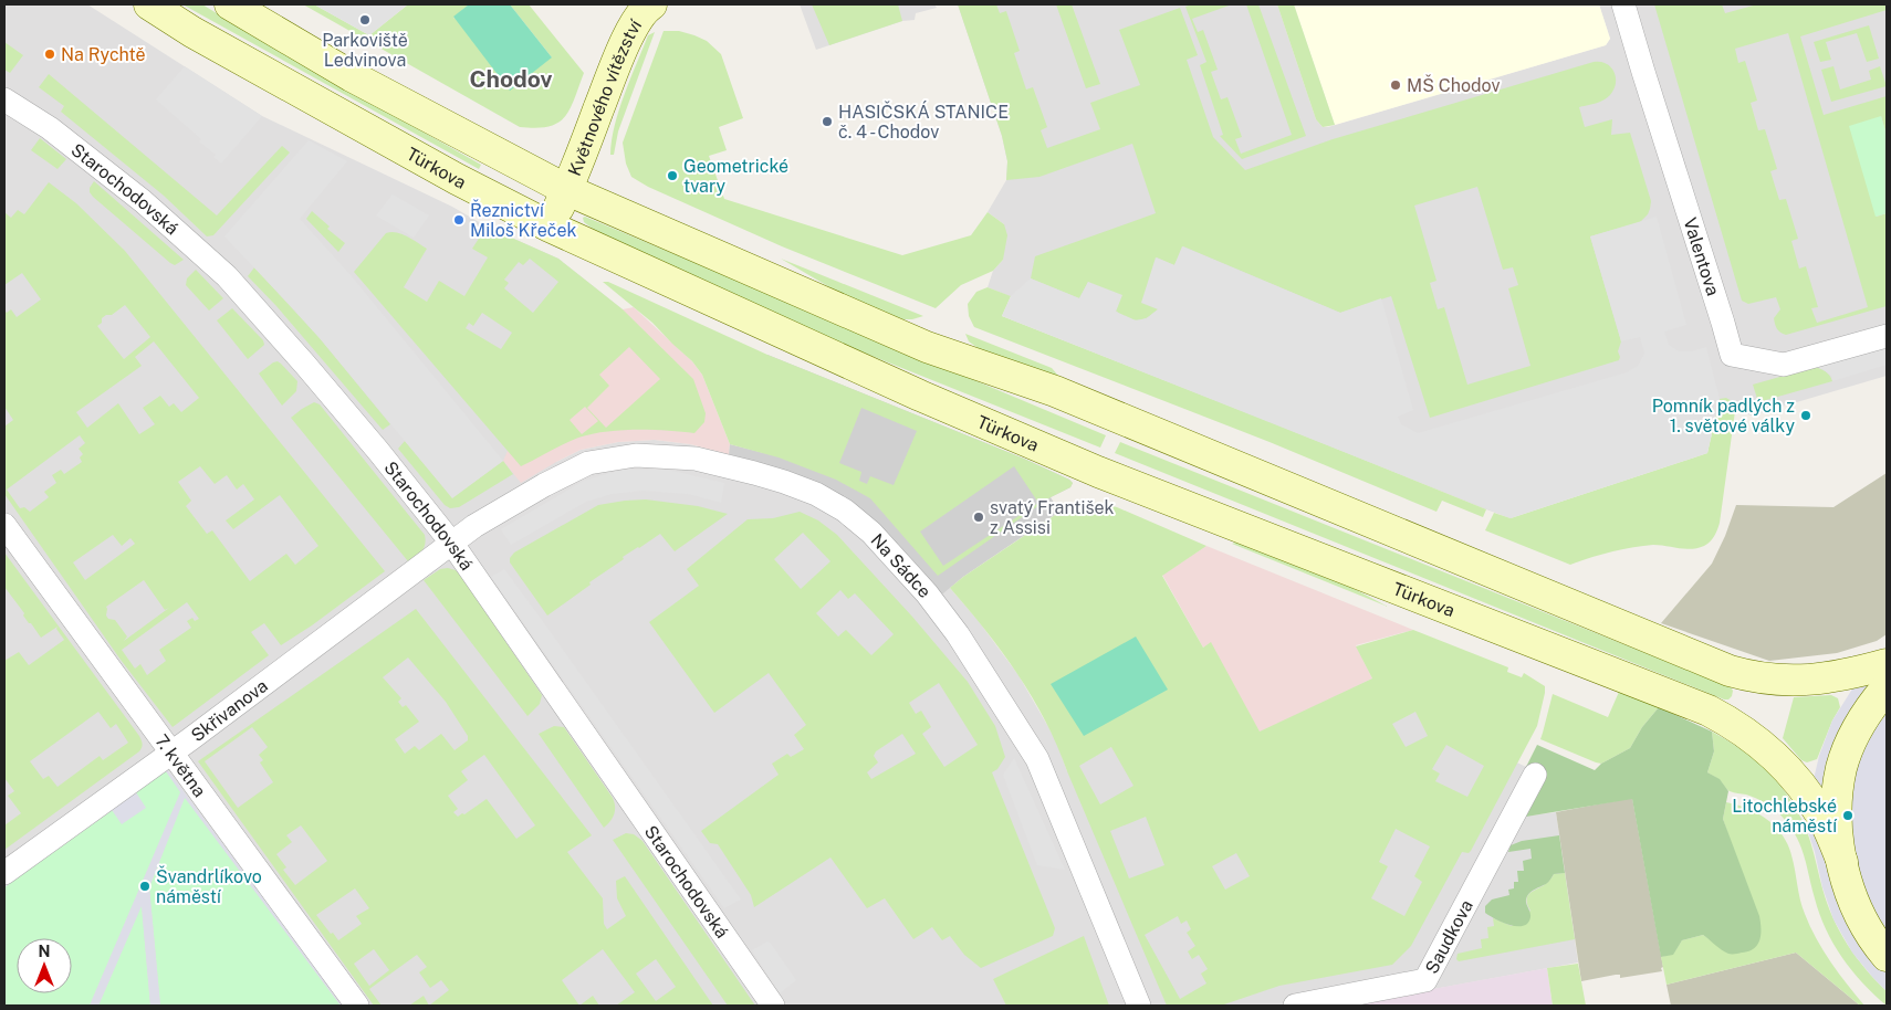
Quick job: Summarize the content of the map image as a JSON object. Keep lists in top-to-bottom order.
{
  "streets": {
    "main road": ["Květnového vítězství", "Türkova"],
    "street": [
      "Starochodovská",
      "Valentova",
      "Na Sádce",
      "Skřivanova",
      "7. května",
      "Saudkova"
    ]
  },
  "crossings": [
    ["Květnového vítězství", "Türkova"],
    ["Starochodovská", "Na Sádce"],
    ["Starochodovská", "Skřivanova"],
    ["Na Sádce", "Skřivanova"],
    ["Skřivanova", "7. května"]
  ],
  "districts": ["Chodov"],
  "places": [
    "Parkoviště Ledvinova",
    "Na Rychtě",
    "MŠ Chodov",
    "HASIČSKÁ STANICE č. 4 - Chodov",
    "Geometrické tvary",
    "Řeznictví Miloš Křeček",
    "Pomník padlých z 1. světové války",
    "svatý František z Assisi",
    "Litochlebské náměstí",
    "Švandrlíkovo náměstí"
  ],
  "north": "top"
}
